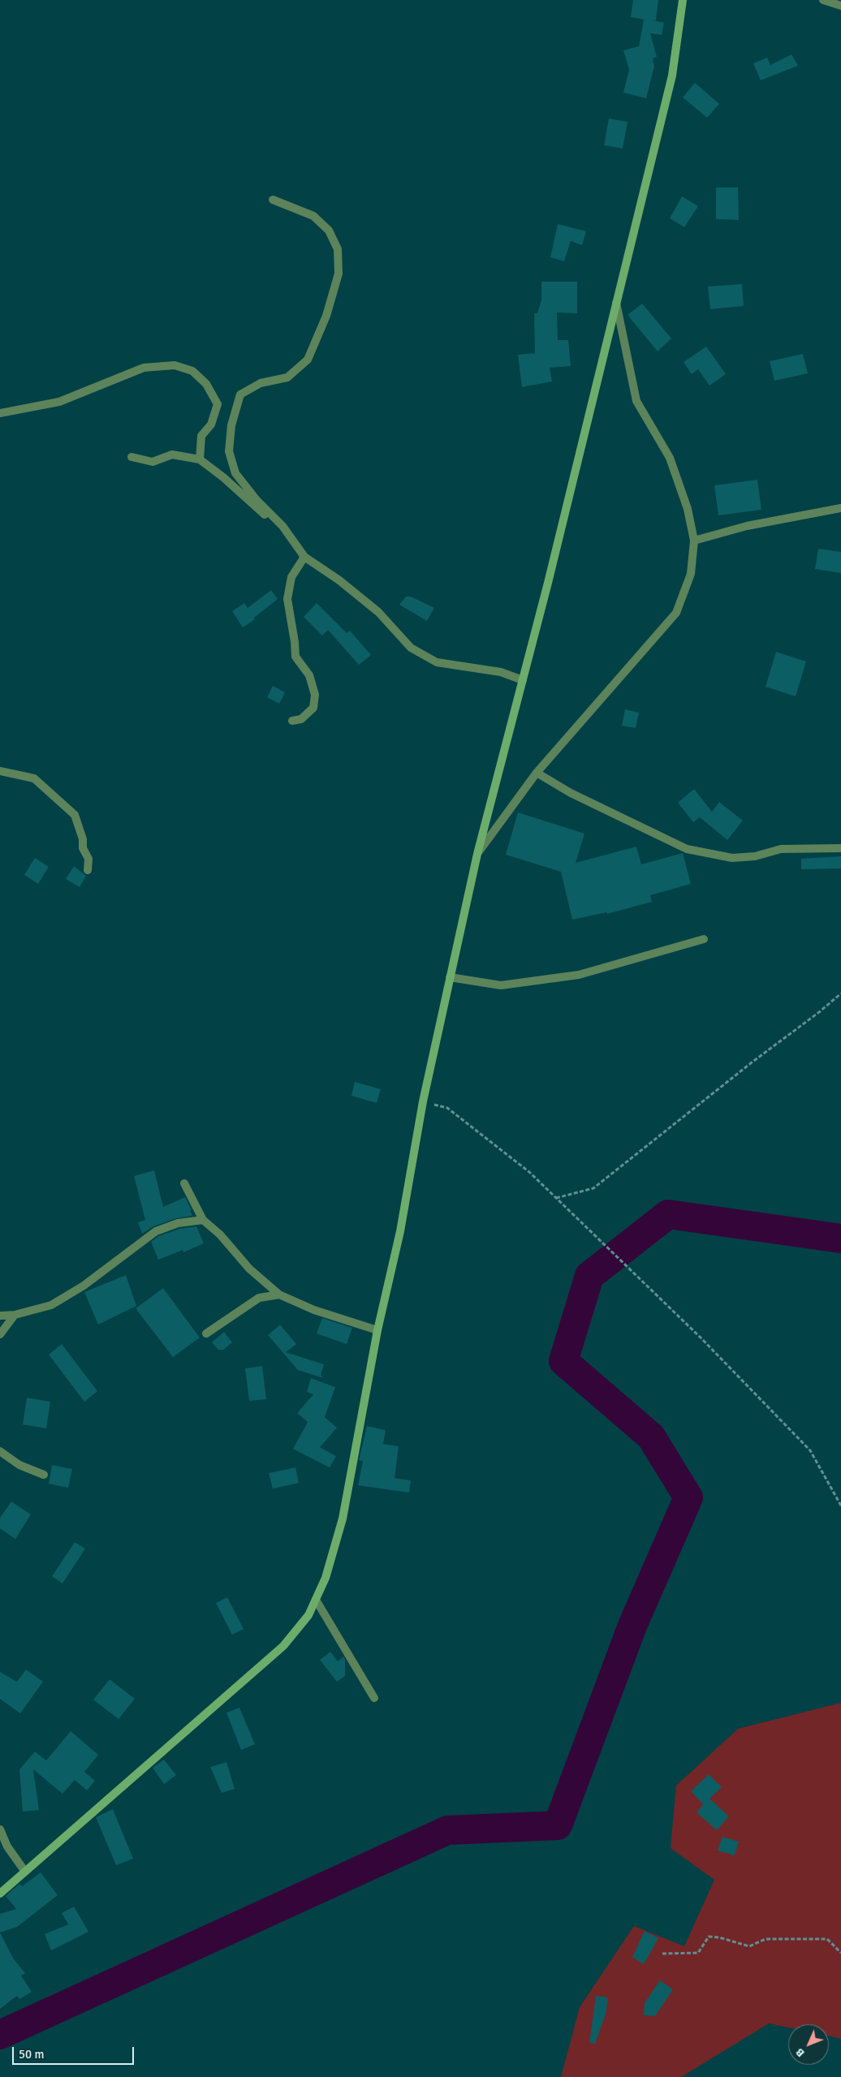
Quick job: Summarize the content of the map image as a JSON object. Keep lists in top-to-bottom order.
{
  "scale_bar": "50 m",
  "north": "bottom left"
}
